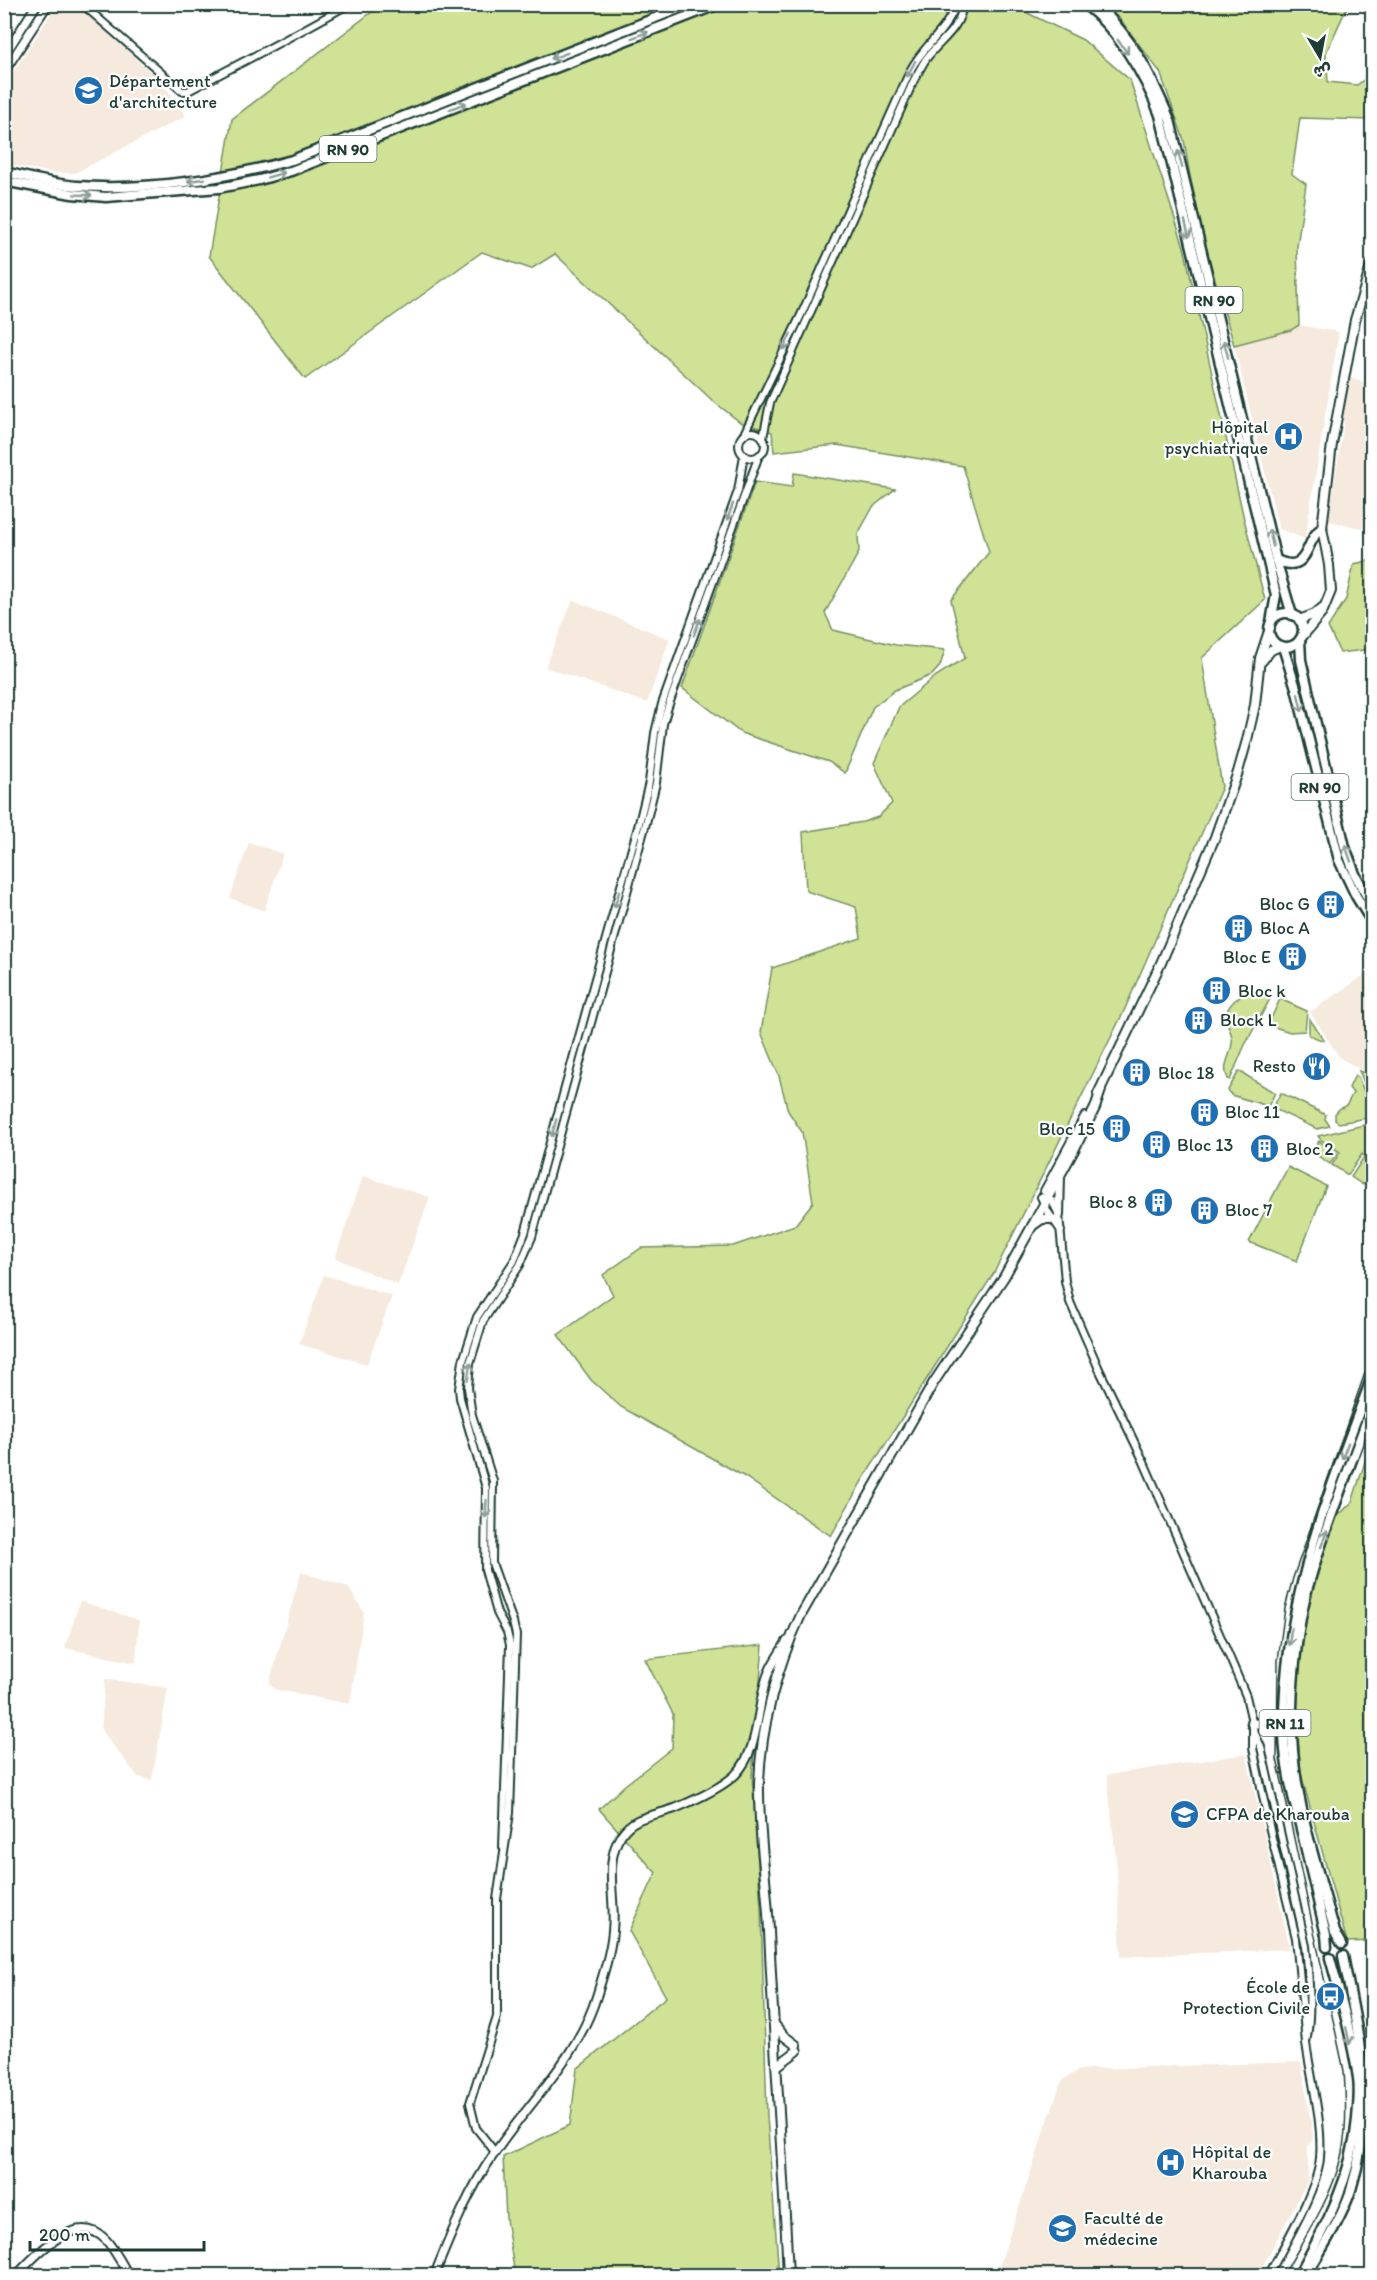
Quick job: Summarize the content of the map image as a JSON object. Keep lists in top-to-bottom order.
{
  "streets": {
    "highway": ["RN 90", "RN 11"]
  },
  "places": {
    "school or university": ["Département d'architecture", "CFPA de Kharouba", "Faculté de médecine"],
    "hospital": ["Hôpital psychiatrique", "Hôpital de Kharouba"],
    "building": [
      "Bloc G",
      "Bloc A",
      "Bloc E",
      "Bloc k",
      "Block L",
      "Bloc 18",
      "Bloc 11",
      "Bloc 15",
      "Bloc 13",
      "Bloc 2",
      "Bloc 8",
      "Bloc 7"
    ],
    "restaurant": ["Resto"],
    "bus stop": ["École de Protection Civile"]
  },
  "scale_bar": "200 m",
  "north": "bottom"
}
